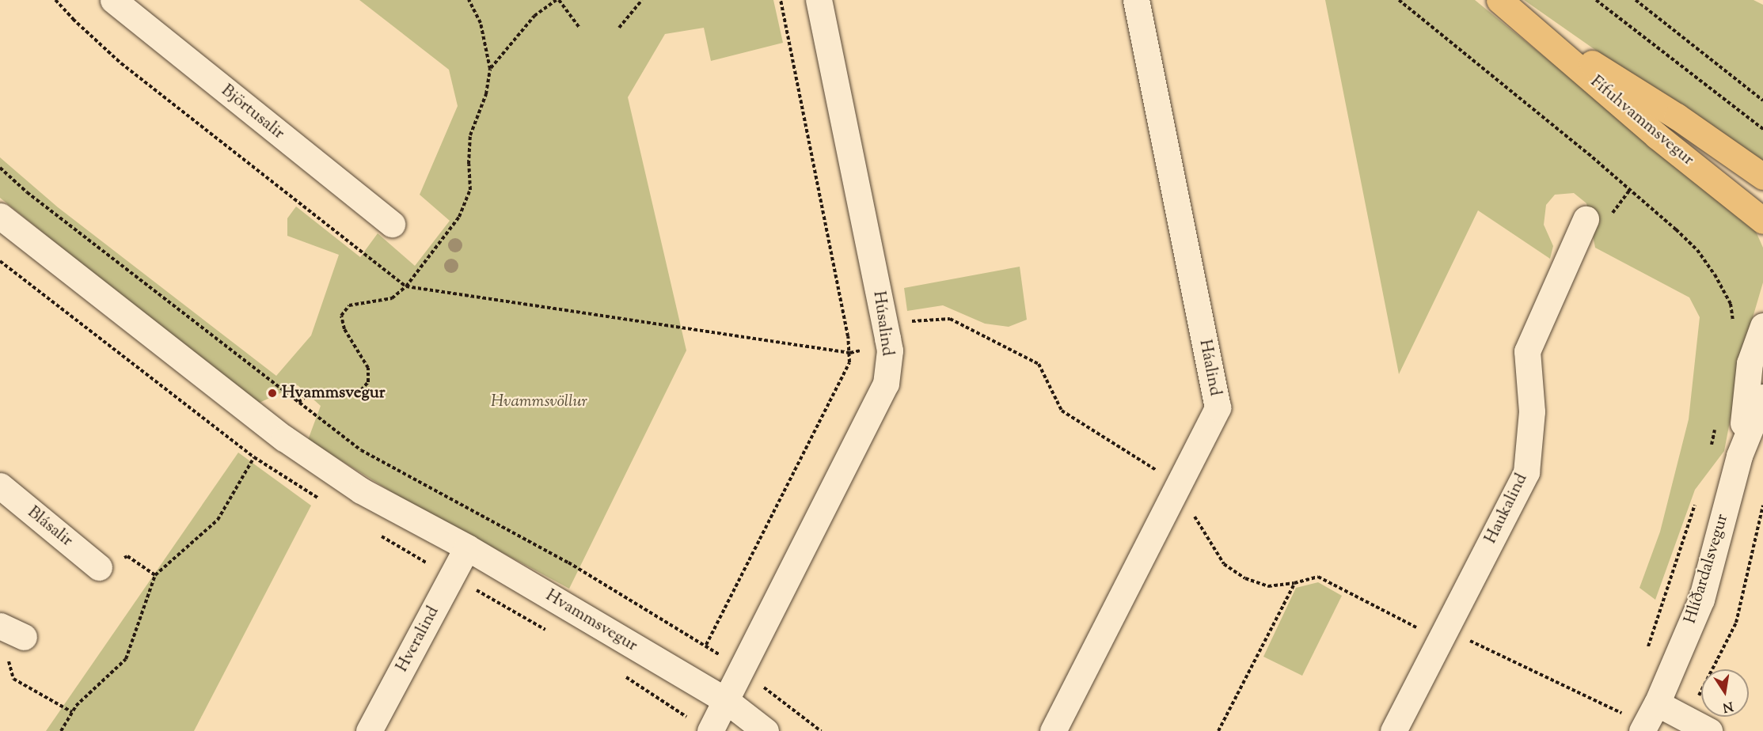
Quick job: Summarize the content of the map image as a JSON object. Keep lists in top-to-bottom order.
{
  "streets": {
    "main road": ["Fífuhvammsvegur"],
    "street": [
      "Björtusalir",
      "Húsalind",
      "Háalind",
      "Haukalind",
      "Blásalir",
      "Hlíðardalsvegur",
      "Hvammsvegur",
      "Hveralind"
    ]
  },
  "crossings": [
    ["Húsalind", "Hvammsvegur"],
    ["Hvammsvegur", "Hveralind"]
  ],
  "parks": ["Hvammsvöllur"],
  "places": ["Hvammsvegur"],
  "north": "bottom"
}
